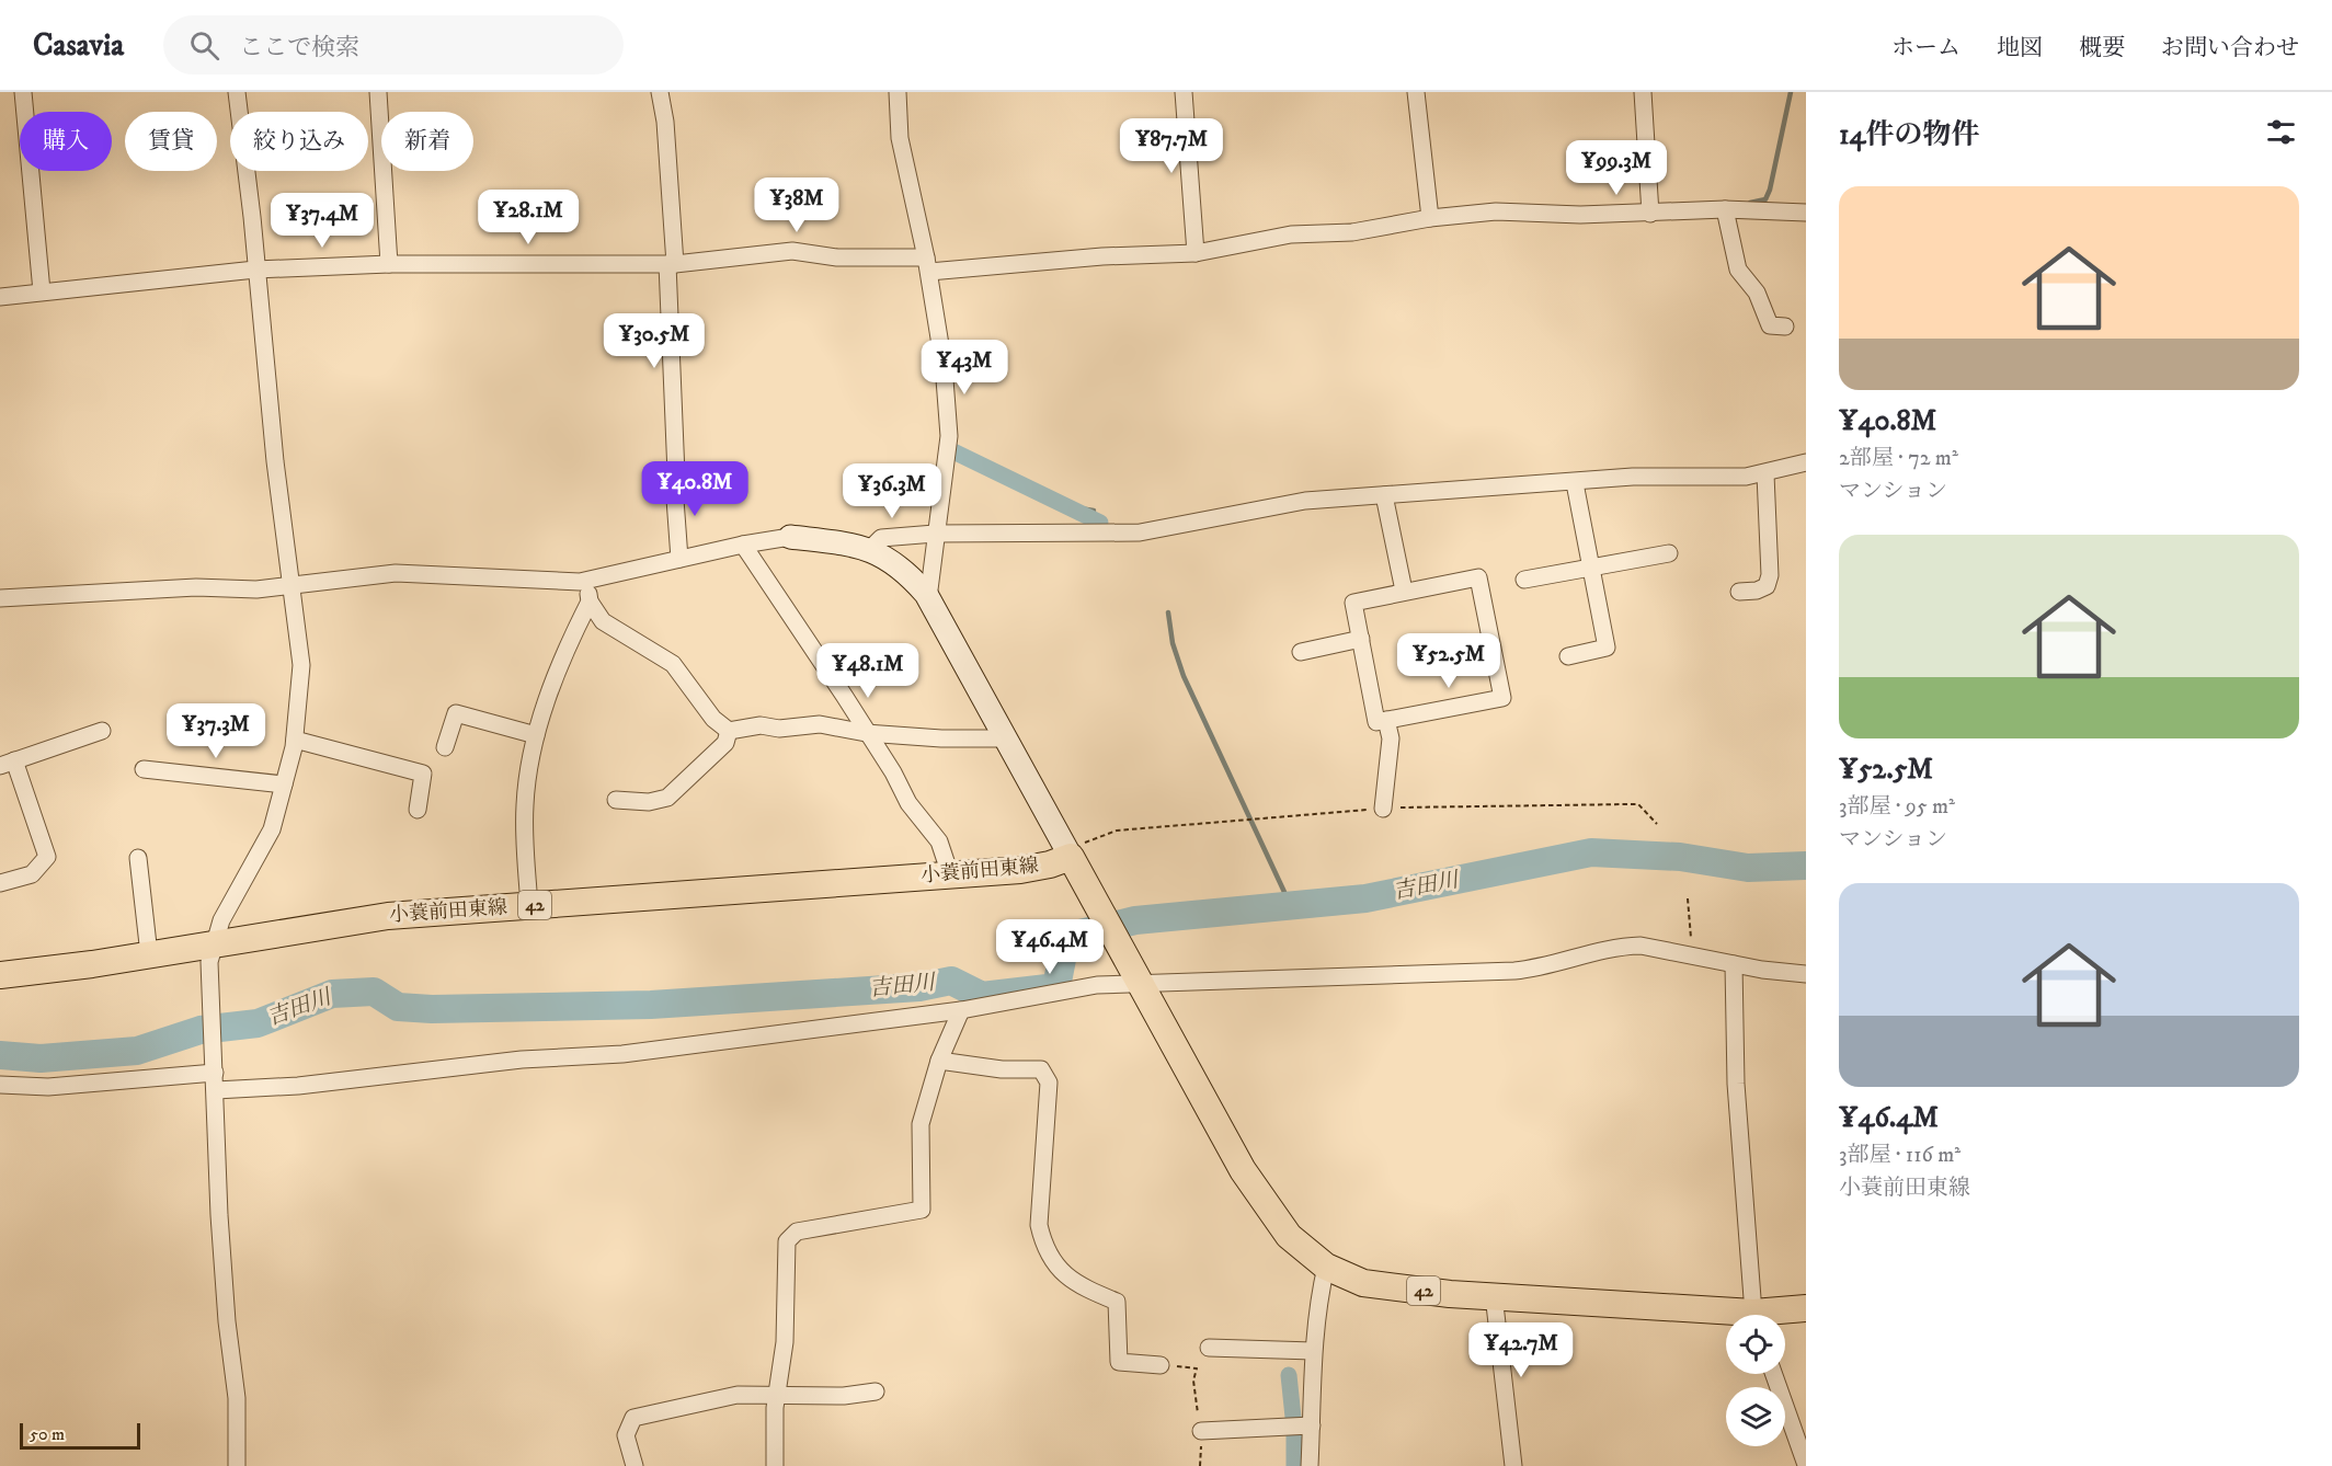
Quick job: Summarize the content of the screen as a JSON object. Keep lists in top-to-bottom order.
{
  "streets": {
    "main road": ["小蓑前田東線", "42"]
  },
  "crossings": [
    ["小蓑前田東線", "42"]
  ],
  "water": ["吉田川"],
  "scale_bar": "50 m",
  "page": {
    "header": "Casavia",
    "search": "ここで検索",
    "nav": [
      "ホーム",
      "地図",
      "概要",
      "お問い合わせ"
    ],
    "heading": "14件の物件",
    "chip": [
      "購入",
      "賃貸",
      "絞り込み",
      "新着"
    ],
    "price": [
      "¥87.7M",
      "¥99.3M",
      "¥38M",
      "¥28.1M",
      "¥37.4M",
      "¥30.5M",
      "¥43M",
      "¥40.8M",
      "¥36.3M",
      "¥52.5M",
      "¥48.1M",
      "¥37.3M",
      "¥46.4M",
      "¥42.7M"
    ],
    "list": [
      {
        "name": "¥40.8M",
        "note": "2部屋 · 72 m² · マンション"
      },
      {
        "name": "¥52.5M",
        "note": "3部屋 · 95 m² · マンション"
      },
      {
        "name": "¥46.4M",
        "note": "3部屋 · 116 m² · 小蓑前田東線"
      }
    ],
    "scale": "50 m"
  }
}
